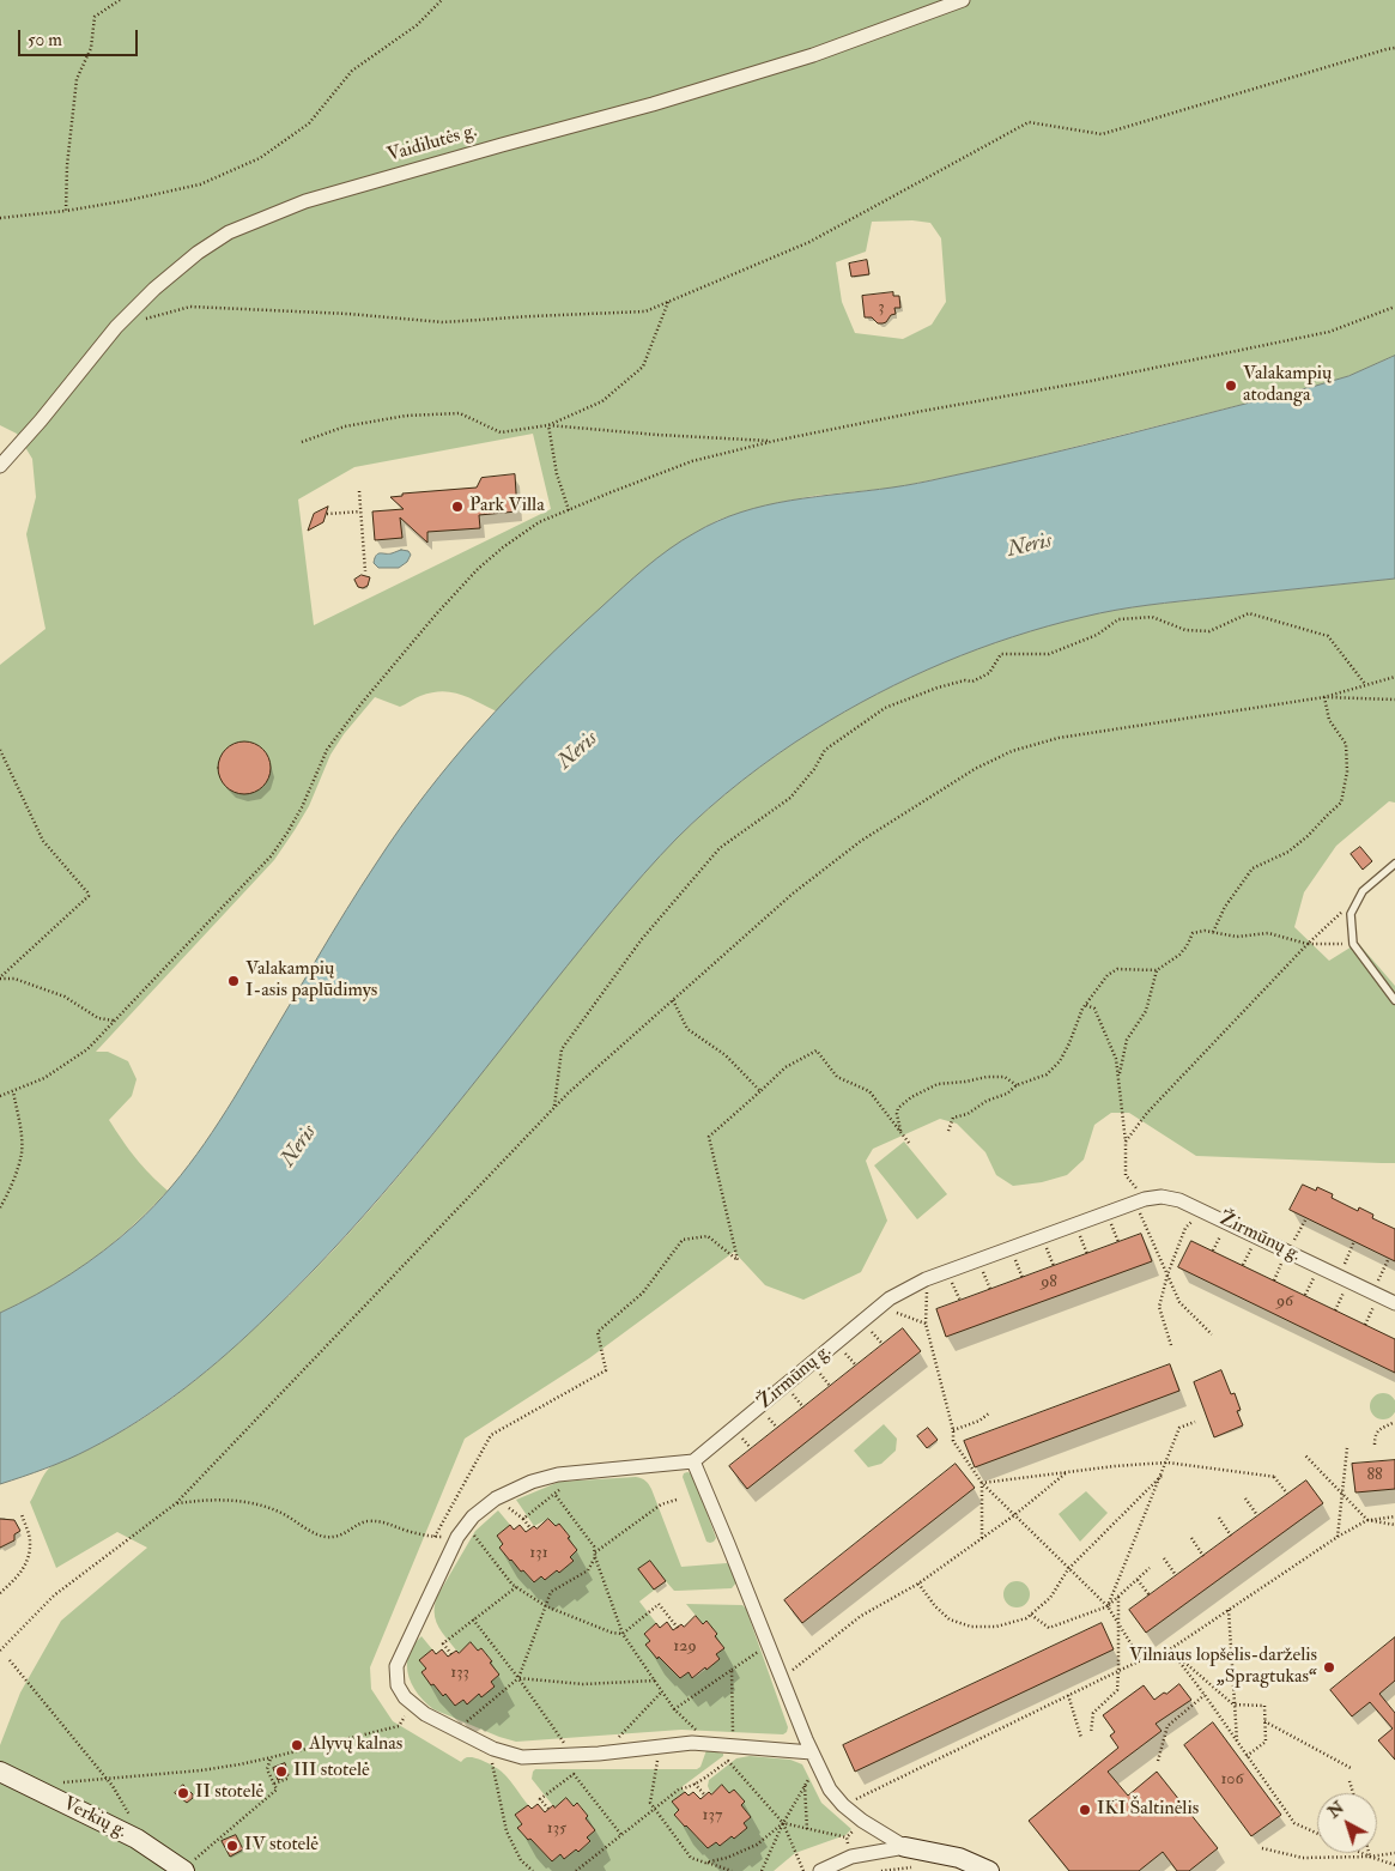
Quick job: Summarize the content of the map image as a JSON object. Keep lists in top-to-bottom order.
{
  "streets": {
    "main road": ["Verkių g."],
    "street": ["Vaidilutės g.", "Žirmūnų g."]
  },
  "water": ["Neris"],
  "places": [
    "Valakampių atodanga",
    "Park Villa",
    "Valakampių I-asis paplūdimys",
    "Vilniaus lopšelis-darželis „Spragtukas“",
    "Alyvų kalnas",
    "III stotelė",
    "II stotelė",
    "IKI Šaltinėlis",
    "IV stotelė"
  ],
  "house_numbers": [
    "3",
    "98",
    "96",
    "88",
    "131",
    "129",
    "133",
    "106",
    "137",
    "135"
  ],
  "scale_bar": "50 m",
  "north": "top left"
}
